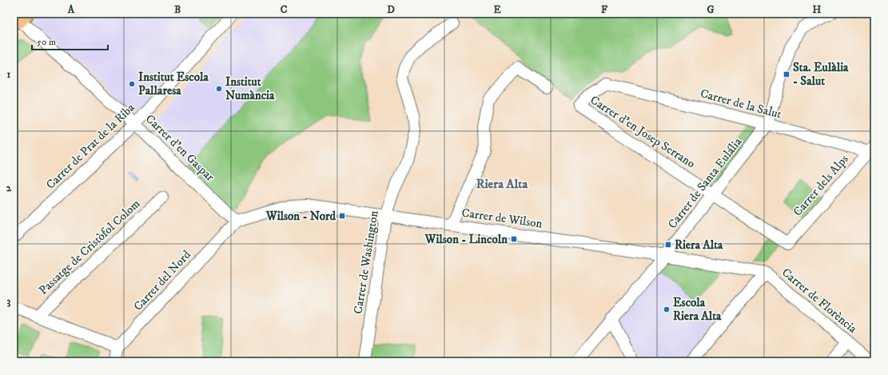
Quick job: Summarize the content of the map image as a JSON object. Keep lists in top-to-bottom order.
{
  "streets": {
    "street": [
      "Carrer de la Salut",
      "Carrer d'en Josep Serrano",
      "Carrer de Prat de la Riba",
      "Carrer d'en Gaspar",
      "Carrer de Santa Eulália",
      "Carrer dels Alps",
      "Carrer de Wilson",
      "Passatge de Cristòfol Colom",
      "Carrer de Washington",
      "Carrer del Nord",
      "Carrer de Florència"
    ]
  },
  "crossings": [
    ["Carrer de la Salut", "Carrer d'en Josep Serrano"],
    ["Carrer de la Salut", "Carrer de Santa Eulália"],
    ["Carrer de la Salut", "Carrer dels Alps"],
    ["Carrer d'en Josep Serrano", "Carrer de Santa Eulália"],
    ["Carrer d'en Josep Serrano", "Carrer dels Alps"],
    ["Carrer de Prat de la Riba", "Carrer d'en Gaspar"],
    ["Carrer d'en Gaspar", "Carrer de Wilson"],
    ["Carrer d'en Gaspar", "Carrer del Nord"],
    ["Carrer de Santa Eulália", "Carrer de Wilson"],
    ["Carrer de Wilson", "Carrer de Washington"],
    ["Carrer de Wilson", "Carrer del Nord"],
    ["Carrer de Wilson", "Carrer de Florència"]
  ],
  "districts": ["Riera Alta"],
  "places": {
    "transit": [
      "Sta. Eulàlia - Salut",
      "Wilson - Nord",
      "Wilson - Lincoln",
      "Riera Alta"
    ],
    "other": ["Institut Escola Pallaresa", "Institut Numància", "Escola Riera Alta"]
  },
  "scale_bar": "50 m",
  "grid": {
    "columns": [
      "A",
      "B",
      "C",
      "D",
      "E",
      "F",
      "G",
      "H"
    ],
    "rows": ["1", "2", "3"]
  }
}
